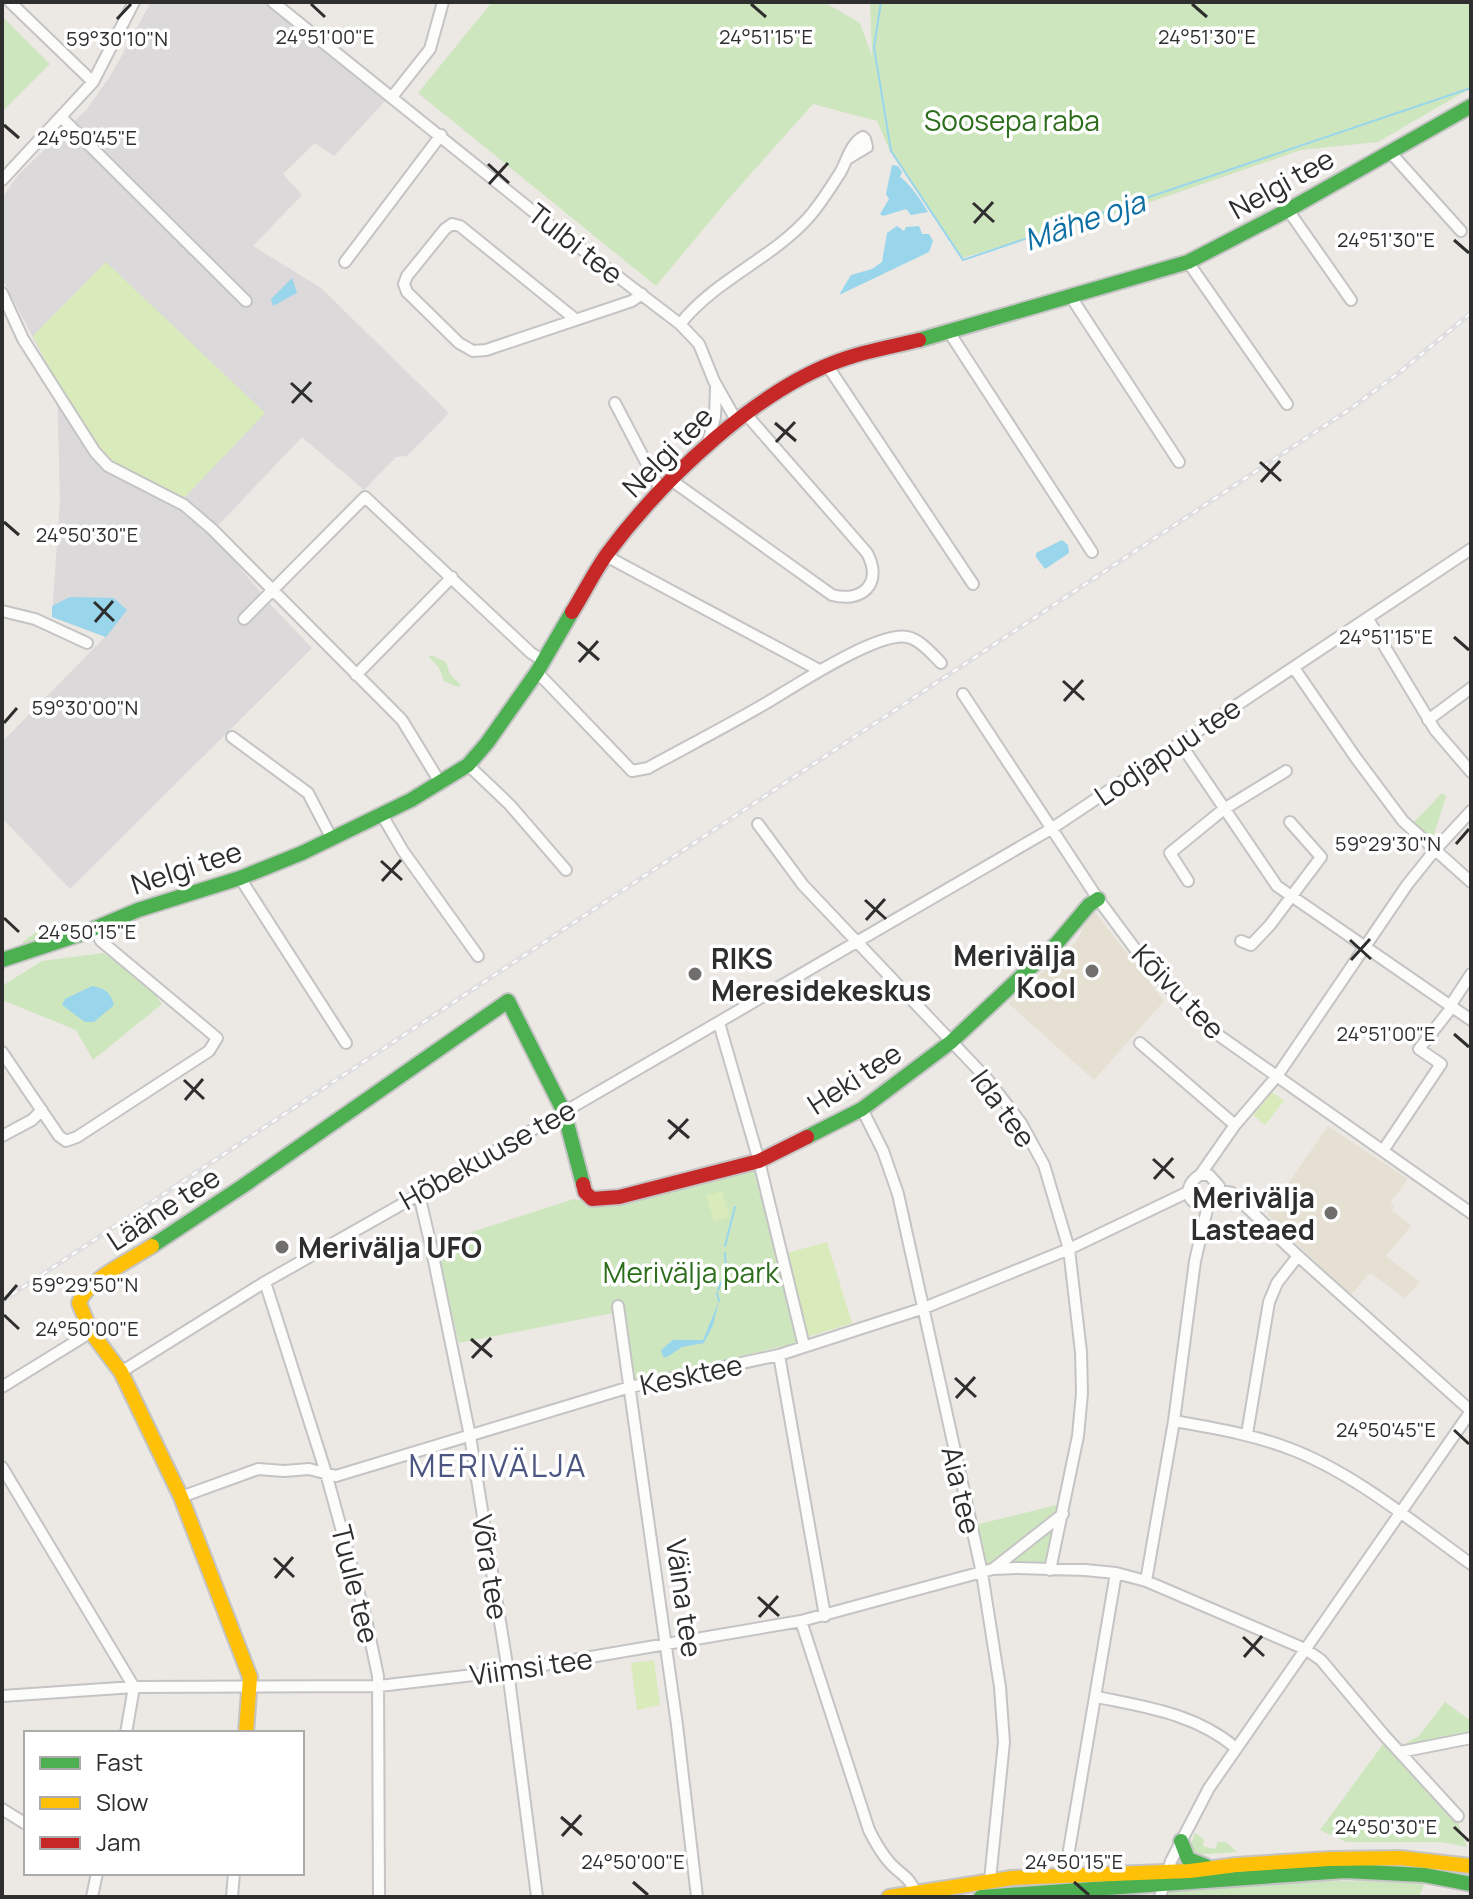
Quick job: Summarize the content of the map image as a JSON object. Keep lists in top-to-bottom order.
{
  "streets": {
    "street": [
      "Nelgi tee",
      "Tulbi tee",
      "Lodjapuu tee",
      "Kõivu tee",
      "Heki tee",
      "Ida tee",
      "Hõbekuuse tee",
      "Lääne tee",
      "Kesktee",
      "Aia tee",
      "Võra tee",
      "Tuule tee",
      "Väina tee",
      "Viimsi tee"
    ]
  },
  "crossings": [
    ["Nelgi tee", "Tulbi tee"],
    ["Lodjapuu tee", "Kõivu tee"],
    ["Lodjapuu tee", "Ida tee"],
    ["Lodjapuu tee", "Hõbekuuse tee"],
    ["Kõivu tee", "Heki tee"],
    ["Heki tee", "Ida tee"],
    ["Heki tee", "Hõbekuuse tee"],
    ["Heki tee", "Lääne tee"],
    ["Heki tee", "Aia tee"],
    ["Ida tee", "Hõbekuuse tee"],
    ["Ida tee", "Kesktee"],
    ["Ida tee", "Viimsi tee"],
    ["Hõbekuuse tee", "Lääne tee"],
    ["Hõbekuuse tee", "Võra tee"],
    ["Hõbekuuse tee", "Tuule tee"],
    ["Lääne tee", "Kesktee"],
    ["Lääne tee", "Viimsi tee"],
    ["Kesktee", "Aia tee"],
    ["Kesktee", "Võra tee"],
    ["Kesktee", "Tuule tee"],
    ["Kesktee", "Väina tee"],
    ["Aia tee", "Viimsi tee"],
    ["Võra tee", "Viimsi tee"],
    ["Tuule tee", "Viimsi tee"],
    ["Väina tee", "Viimsi tee"]
  ],
  "districts": ["MERIVÄLJA"],
  "water": ["Mähe oja"],
  "parks": ["Soosepa raba", "Merivälja park"],
  "places": [
    "Merivälja Kool",
    "RIKS Meresidekeskus",
    "Merivälja Lasteaed",
    "Merivälja UFO"
  ],
  "legend": ["Fast", "Slow", "Jam"],
  "coordinates": [
    "24°51'00\"E",
    "24°51'15\"E",
    "24°51'30\"E",
    "59°30'10\"N",
    "24°50'45\"E",
    "24°50'30\"E",
    "59°30'00\"N",
    "59°29'30\"N",
    "24°50'15\"E",
    "59°29'50\"N",
    "24°50'00\"E"
  ]
}
